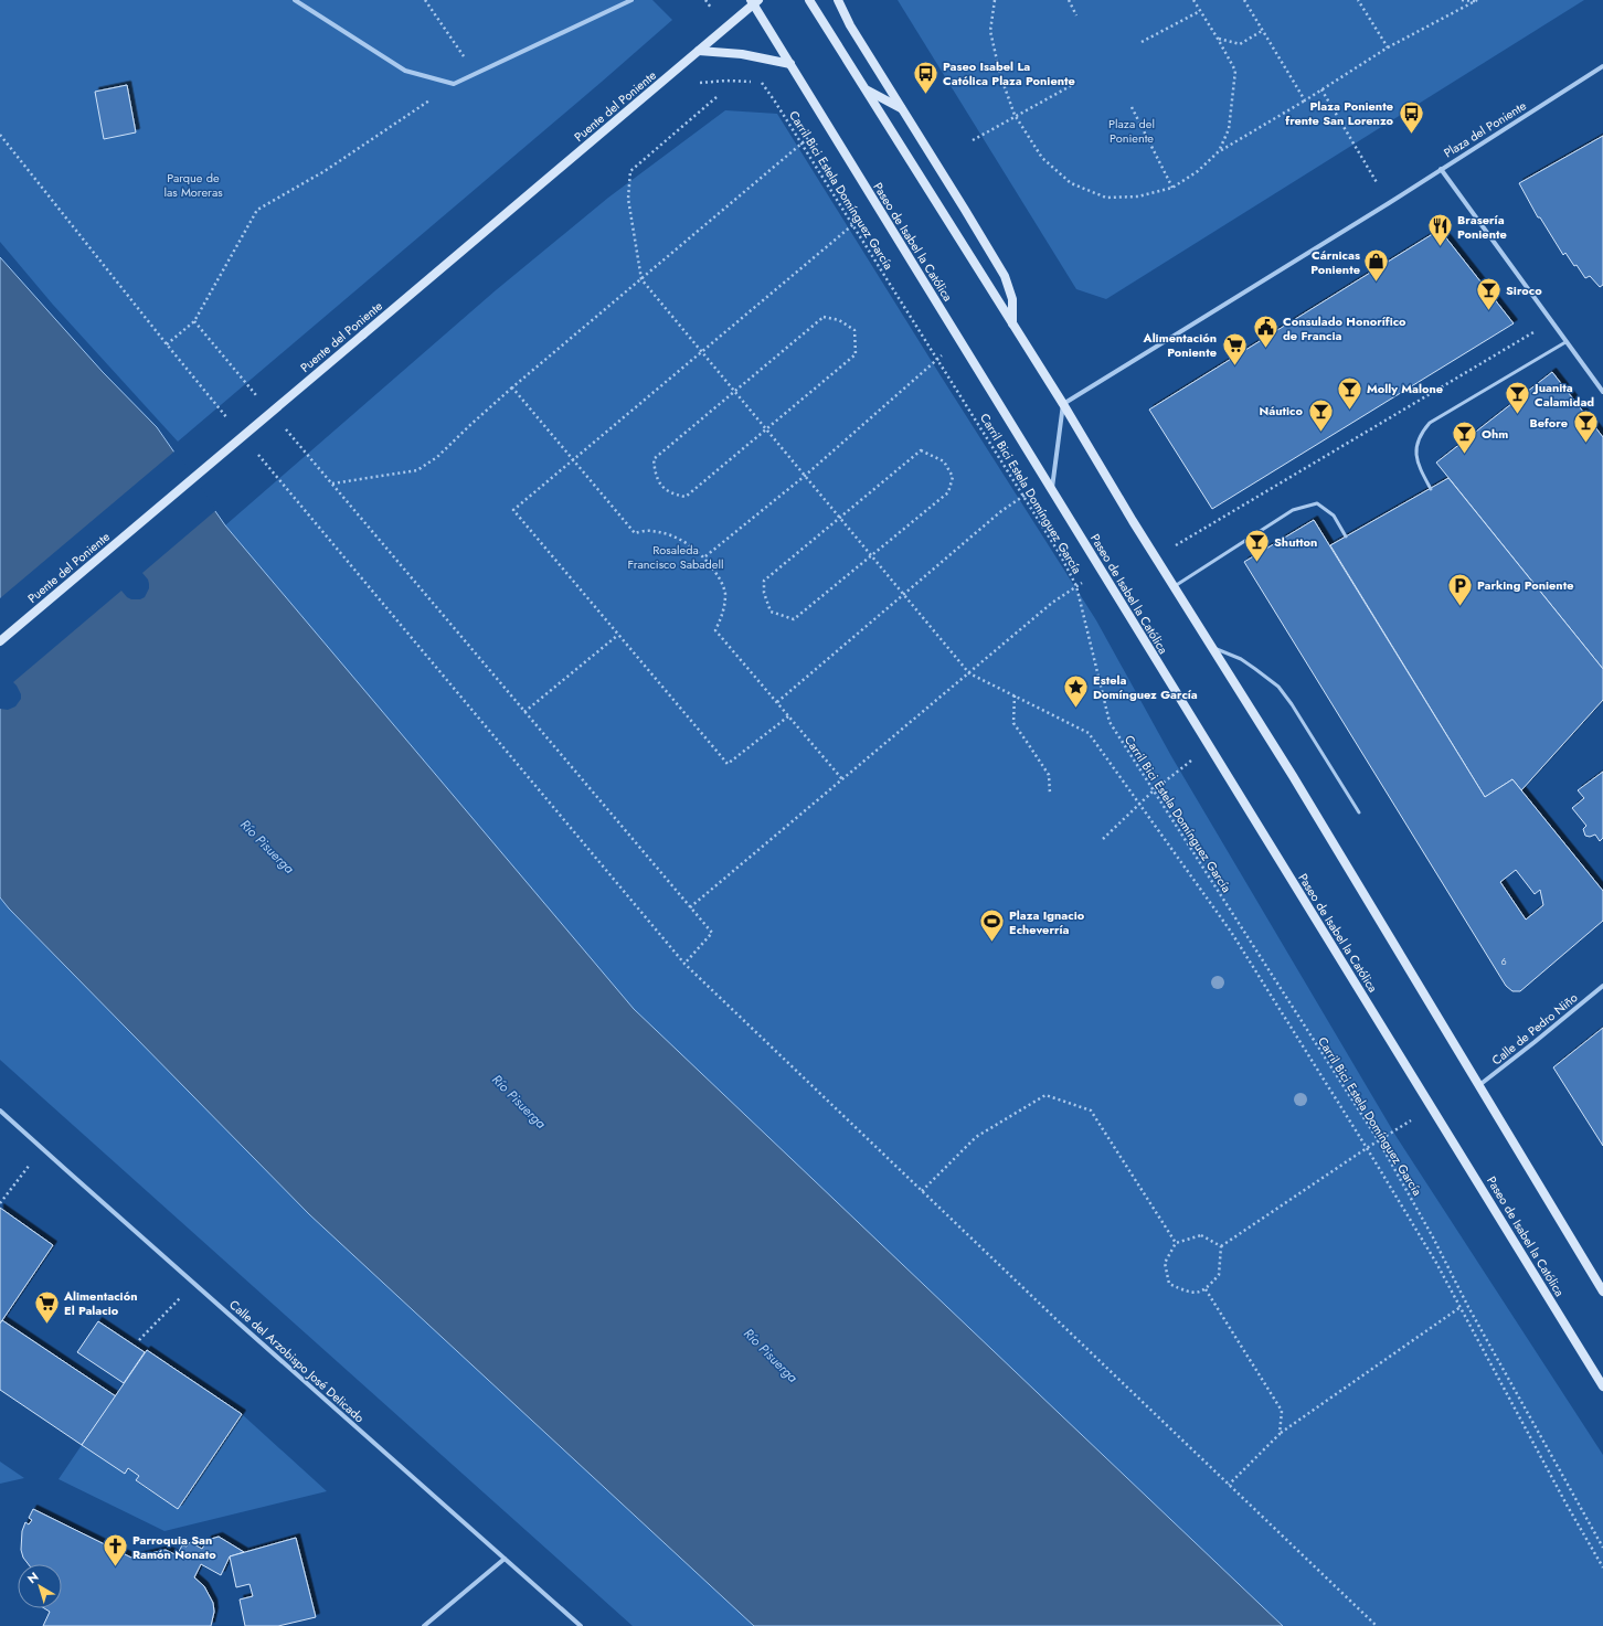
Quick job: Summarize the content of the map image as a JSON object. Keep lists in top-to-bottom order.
{
  "streets": {
    "main road": ["Puente del Poniente", "Paseo de Isabel la Católica"],
    "street": ["Plaza del Poniente", "Calle de Pedro Niño", "Calle del Arzobispo José Delicado"],
    "path": ["Carril Bici Estela Domínguez García"]
  },
  "crossings": [
    ["Puente del Poniente", "Paseo de Isabel la Católica"]
  ],
  "water": ["Río Pisuerga"],
  "parks": ["Plaza del Poniente", "Parque de las Moreras", "Rosaleda Francisco Sabadell"],
  "places": {
    "bus stop": ["Paseo Isabel La Católica Plaza Poniente", "Plaza Poniente frente San Lorenzo"],
    "restaurant": ["Brasería Poniente"],
    "shop": ["Cárnicas Poniente"],
    "bar": [
      "Siroco",
      "Molly Malone",
      "Juanita Calamidad",
      "Náutico",
      "Before",
      "Ohm",
      "Shutton"
    ],
    "public building": ["Consulado Honorífico de Francia"],
    "supermarket": ["Alimentación Poniente", "Alimentación El Palacio"],
    "parking": ["Parking Poniente"],
    "place": ["Estela Domínguez García"],
    "sports": ["Plaza Ignacio Echeverría"],
    "church": ["Parroquia San Ramón Nonato"]
  },
  "house_numbers": ["6"],
  "north": "top left"
}
